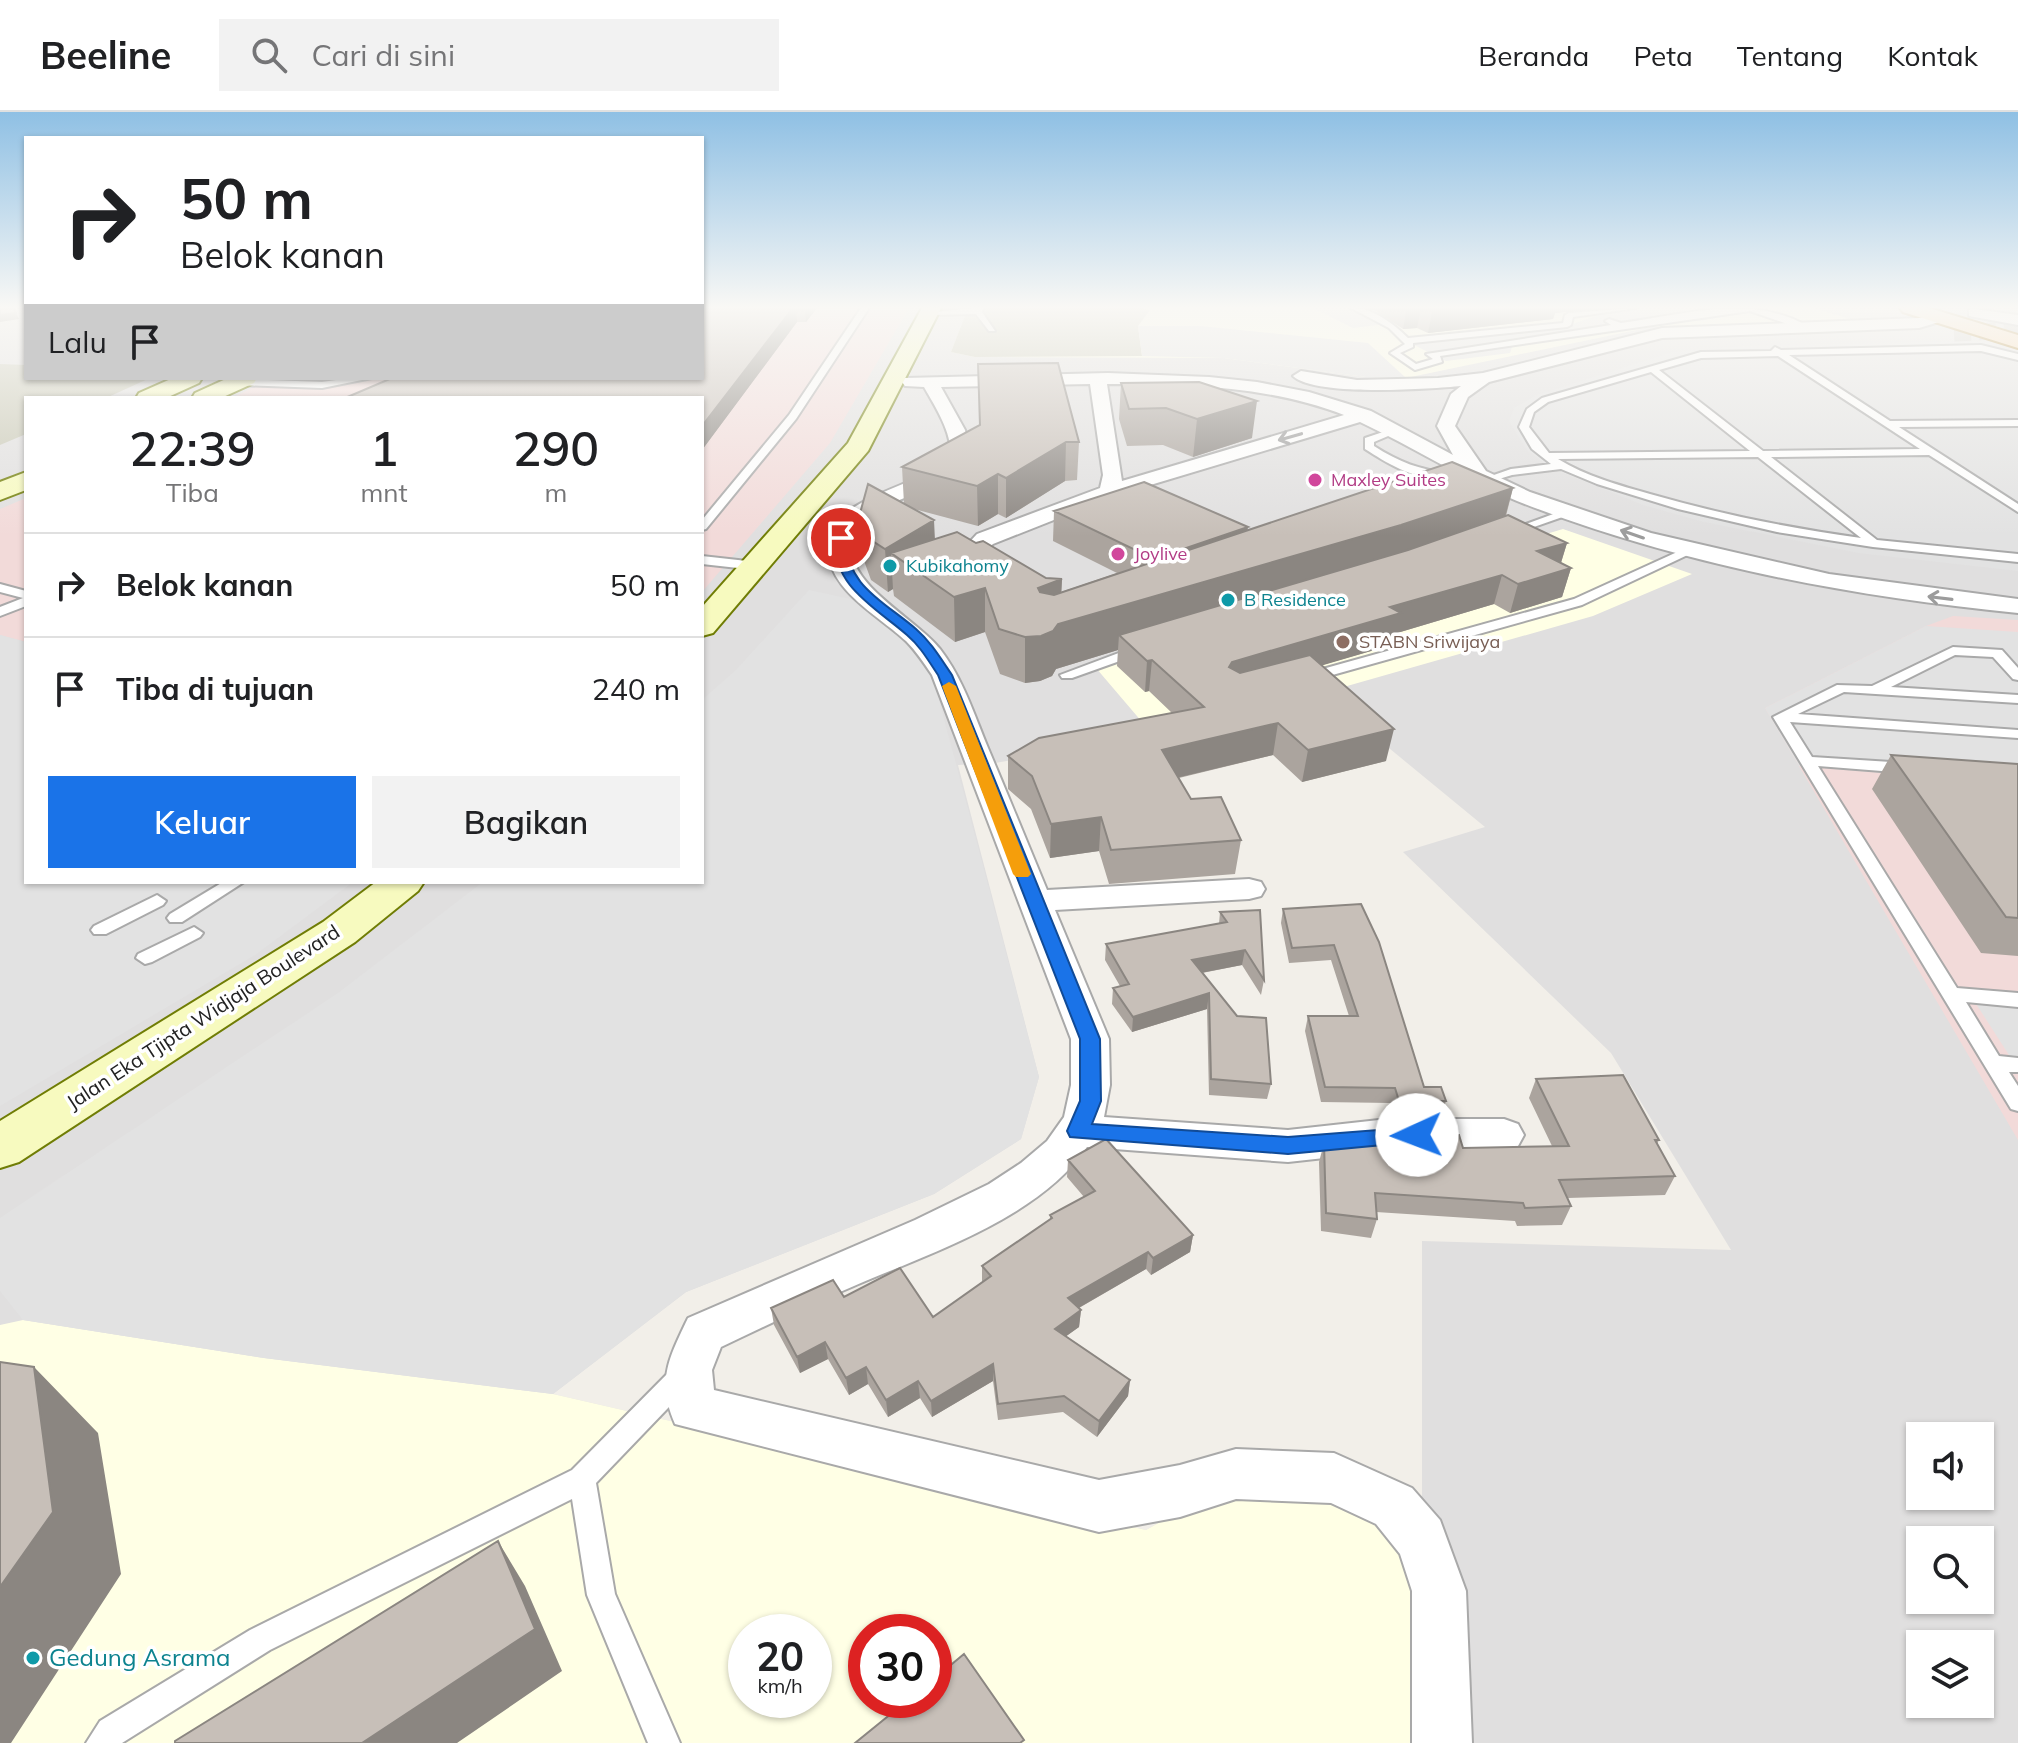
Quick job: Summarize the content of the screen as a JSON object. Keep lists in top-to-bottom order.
{
  "streets": {
    "street": ["Jalan Eka Tjipta Widjaja Boulevard"]
  },
  "places": [
    "Maxley Suites",
    "Joylive",
    "Kubikahomy",
    "B Residence",
    "STABN Sriwijaya",
    "Gedung Asrama"
  ],
  "page": {
    "header": "Beeline",
    "search": "Cari di sini",
    "nav": [
      "Beranda",
      "Peta",
      "Tentang",
      "Kontak"
    ],
    "turn": ["50 m", "Belok kanan"],
    "then": "Lalu",
    "eta": [
      "22:39",
      "Tiba",
      "1",
      "mnt",
      "290",
      "m"
    ],
    "list": [
      {
        "name": "Belok kanan",
        "value": "50 m"
      },
      {
        "name": "Tiba di tujuan",
        "value": "240 m"
      }
    ],
    "buttons": ["Keluar", "Bagikan"],
    "speed": "20 km/h",
    "limit": "30"
  }
}
